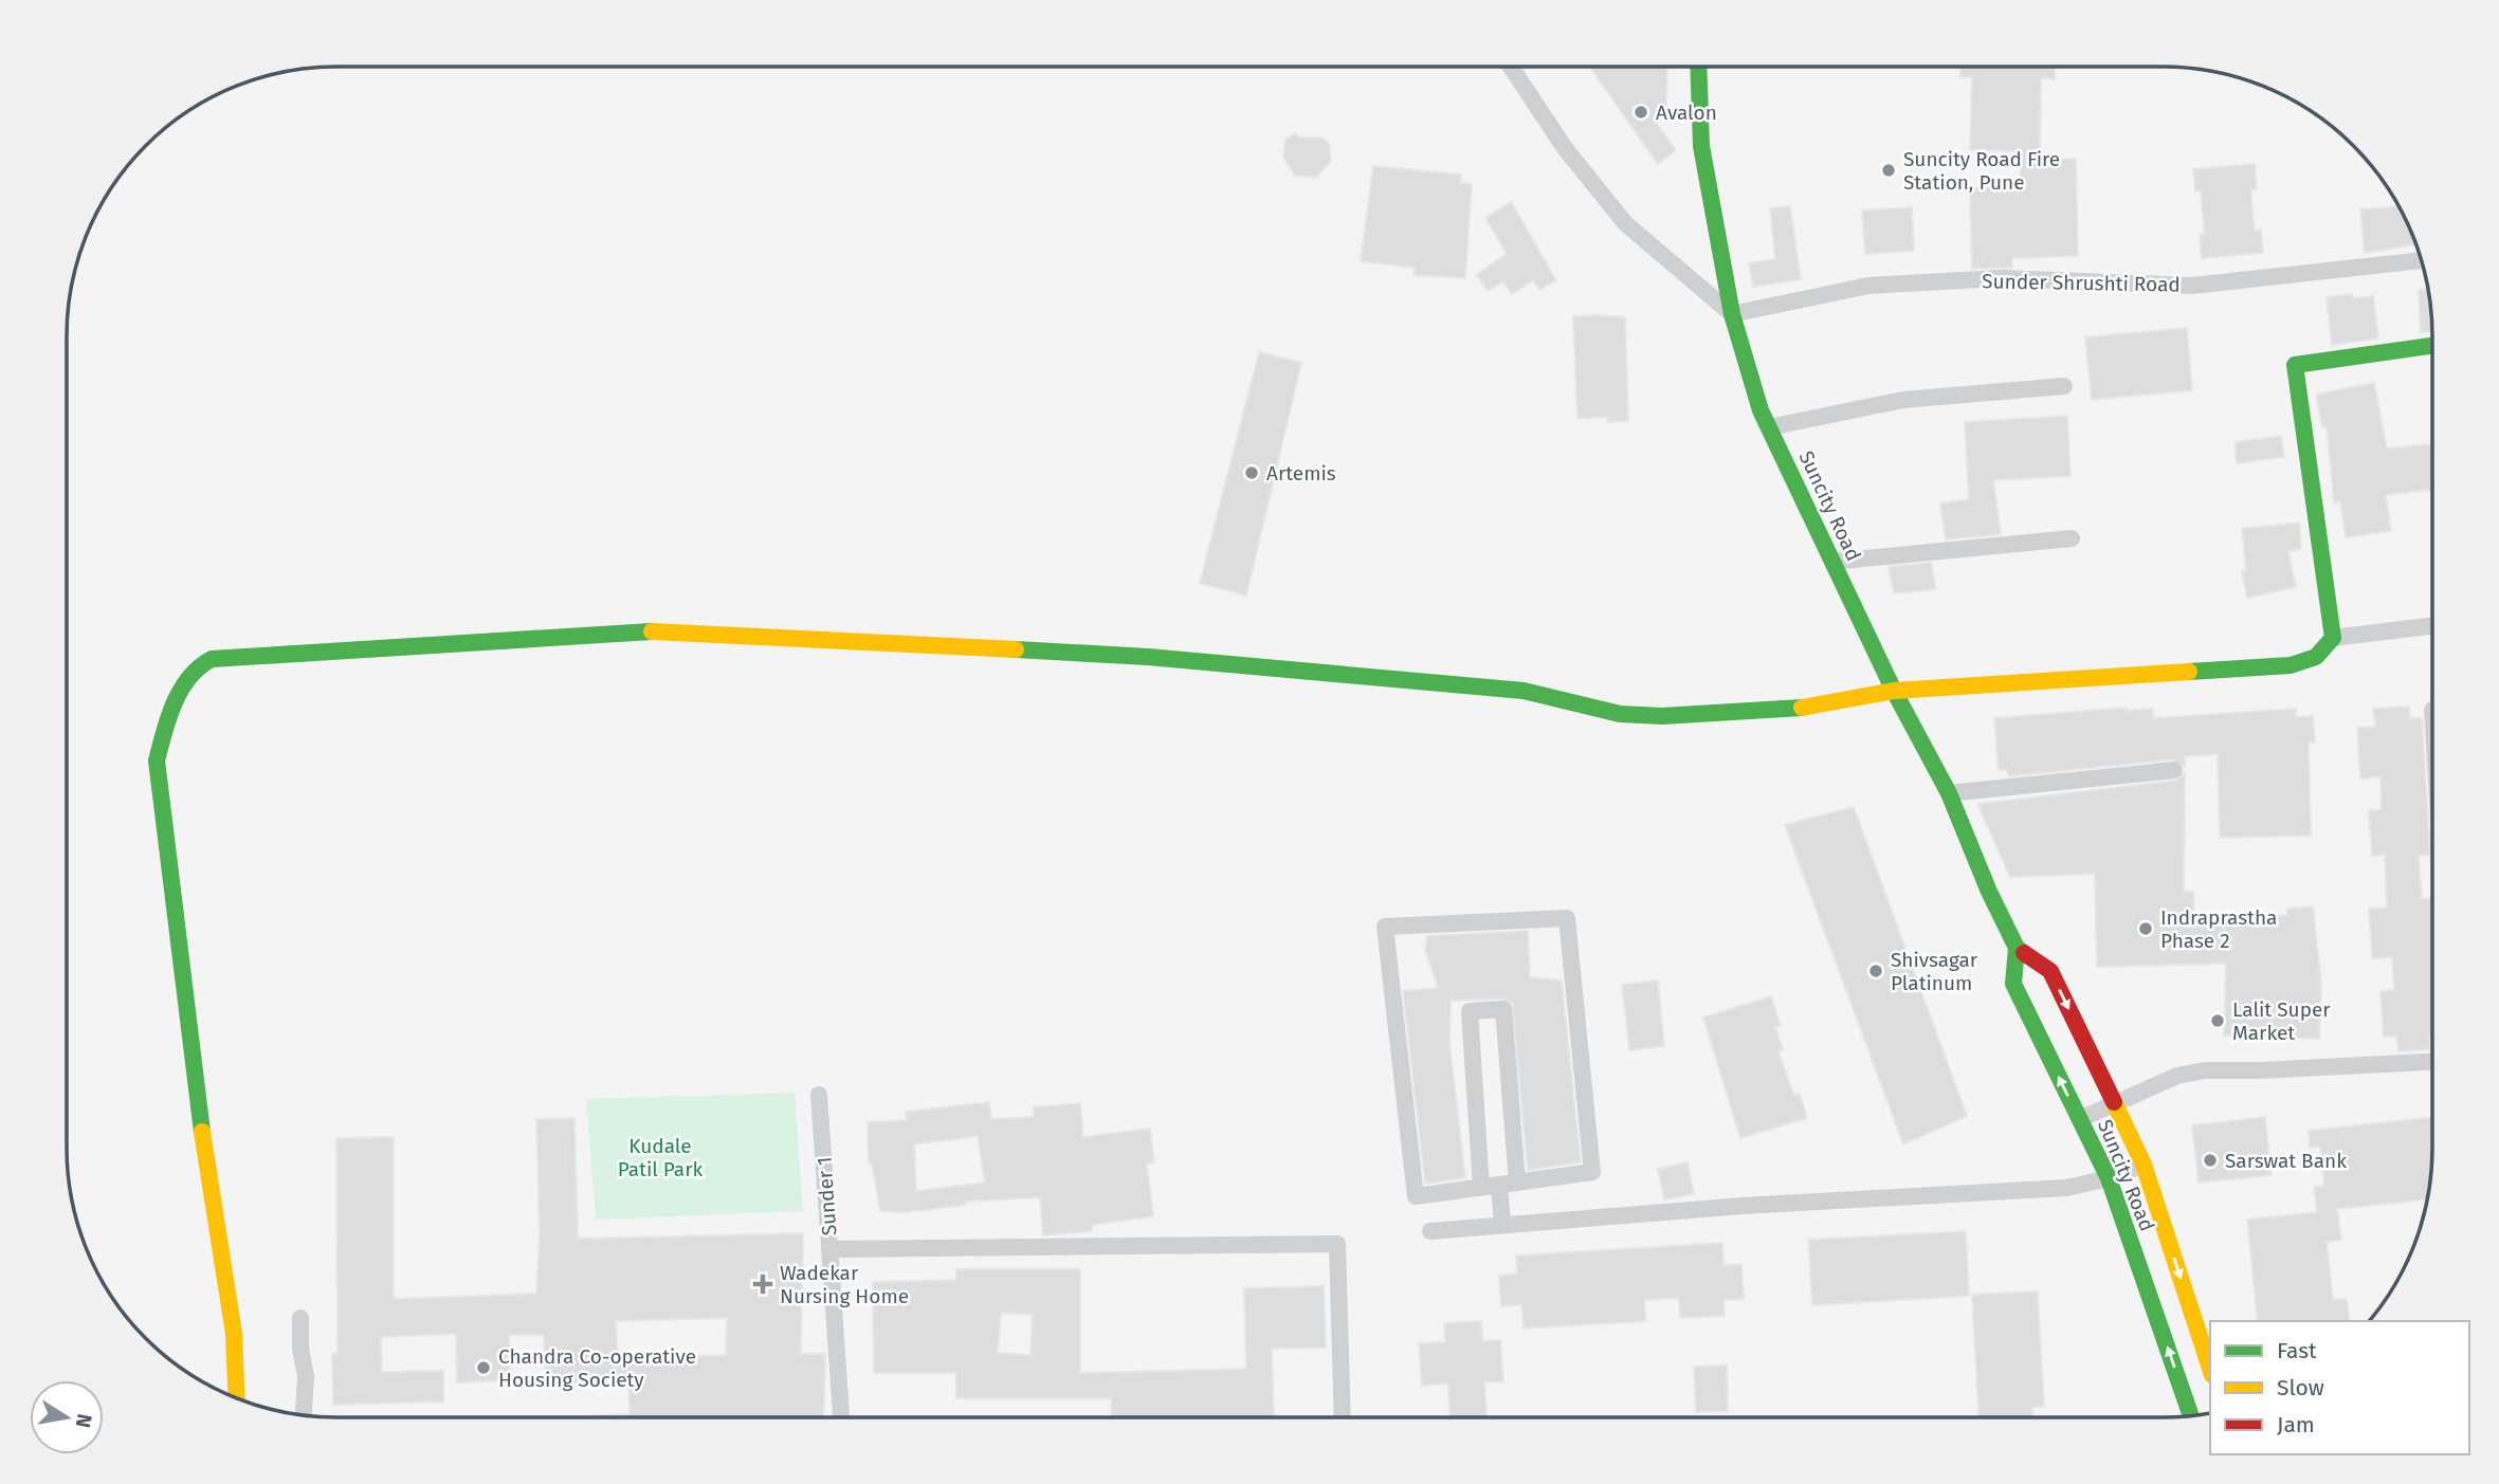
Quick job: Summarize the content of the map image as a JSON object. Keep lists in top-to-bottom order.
{
  "streets": {
    "street": ["Sunder Shrushti Road", "Suncity Road", "Sunder 1"]
  },
  "crossings": [
    ["Sunder Shrushti Road", "Suncity Road"]
  ],
  "parks": ["Kudale Patil Park"],
  "places": {
    "other": [
      "Avalon",
      "Suncity Road Fire Station, Pune",
      "Artemis",
      "Indraprastha Phase 2",
      "Shivsagar Platinum",
      "Lalit Super Market",
      "Sarswat Bank",
      "Chandra Co-operative Housing Society"
    ],
    "health": ["Wadekar Nursing Home"]
  },
  "legend": ["Fast", "Slow", "Jam"],
  "north": "right"
}
